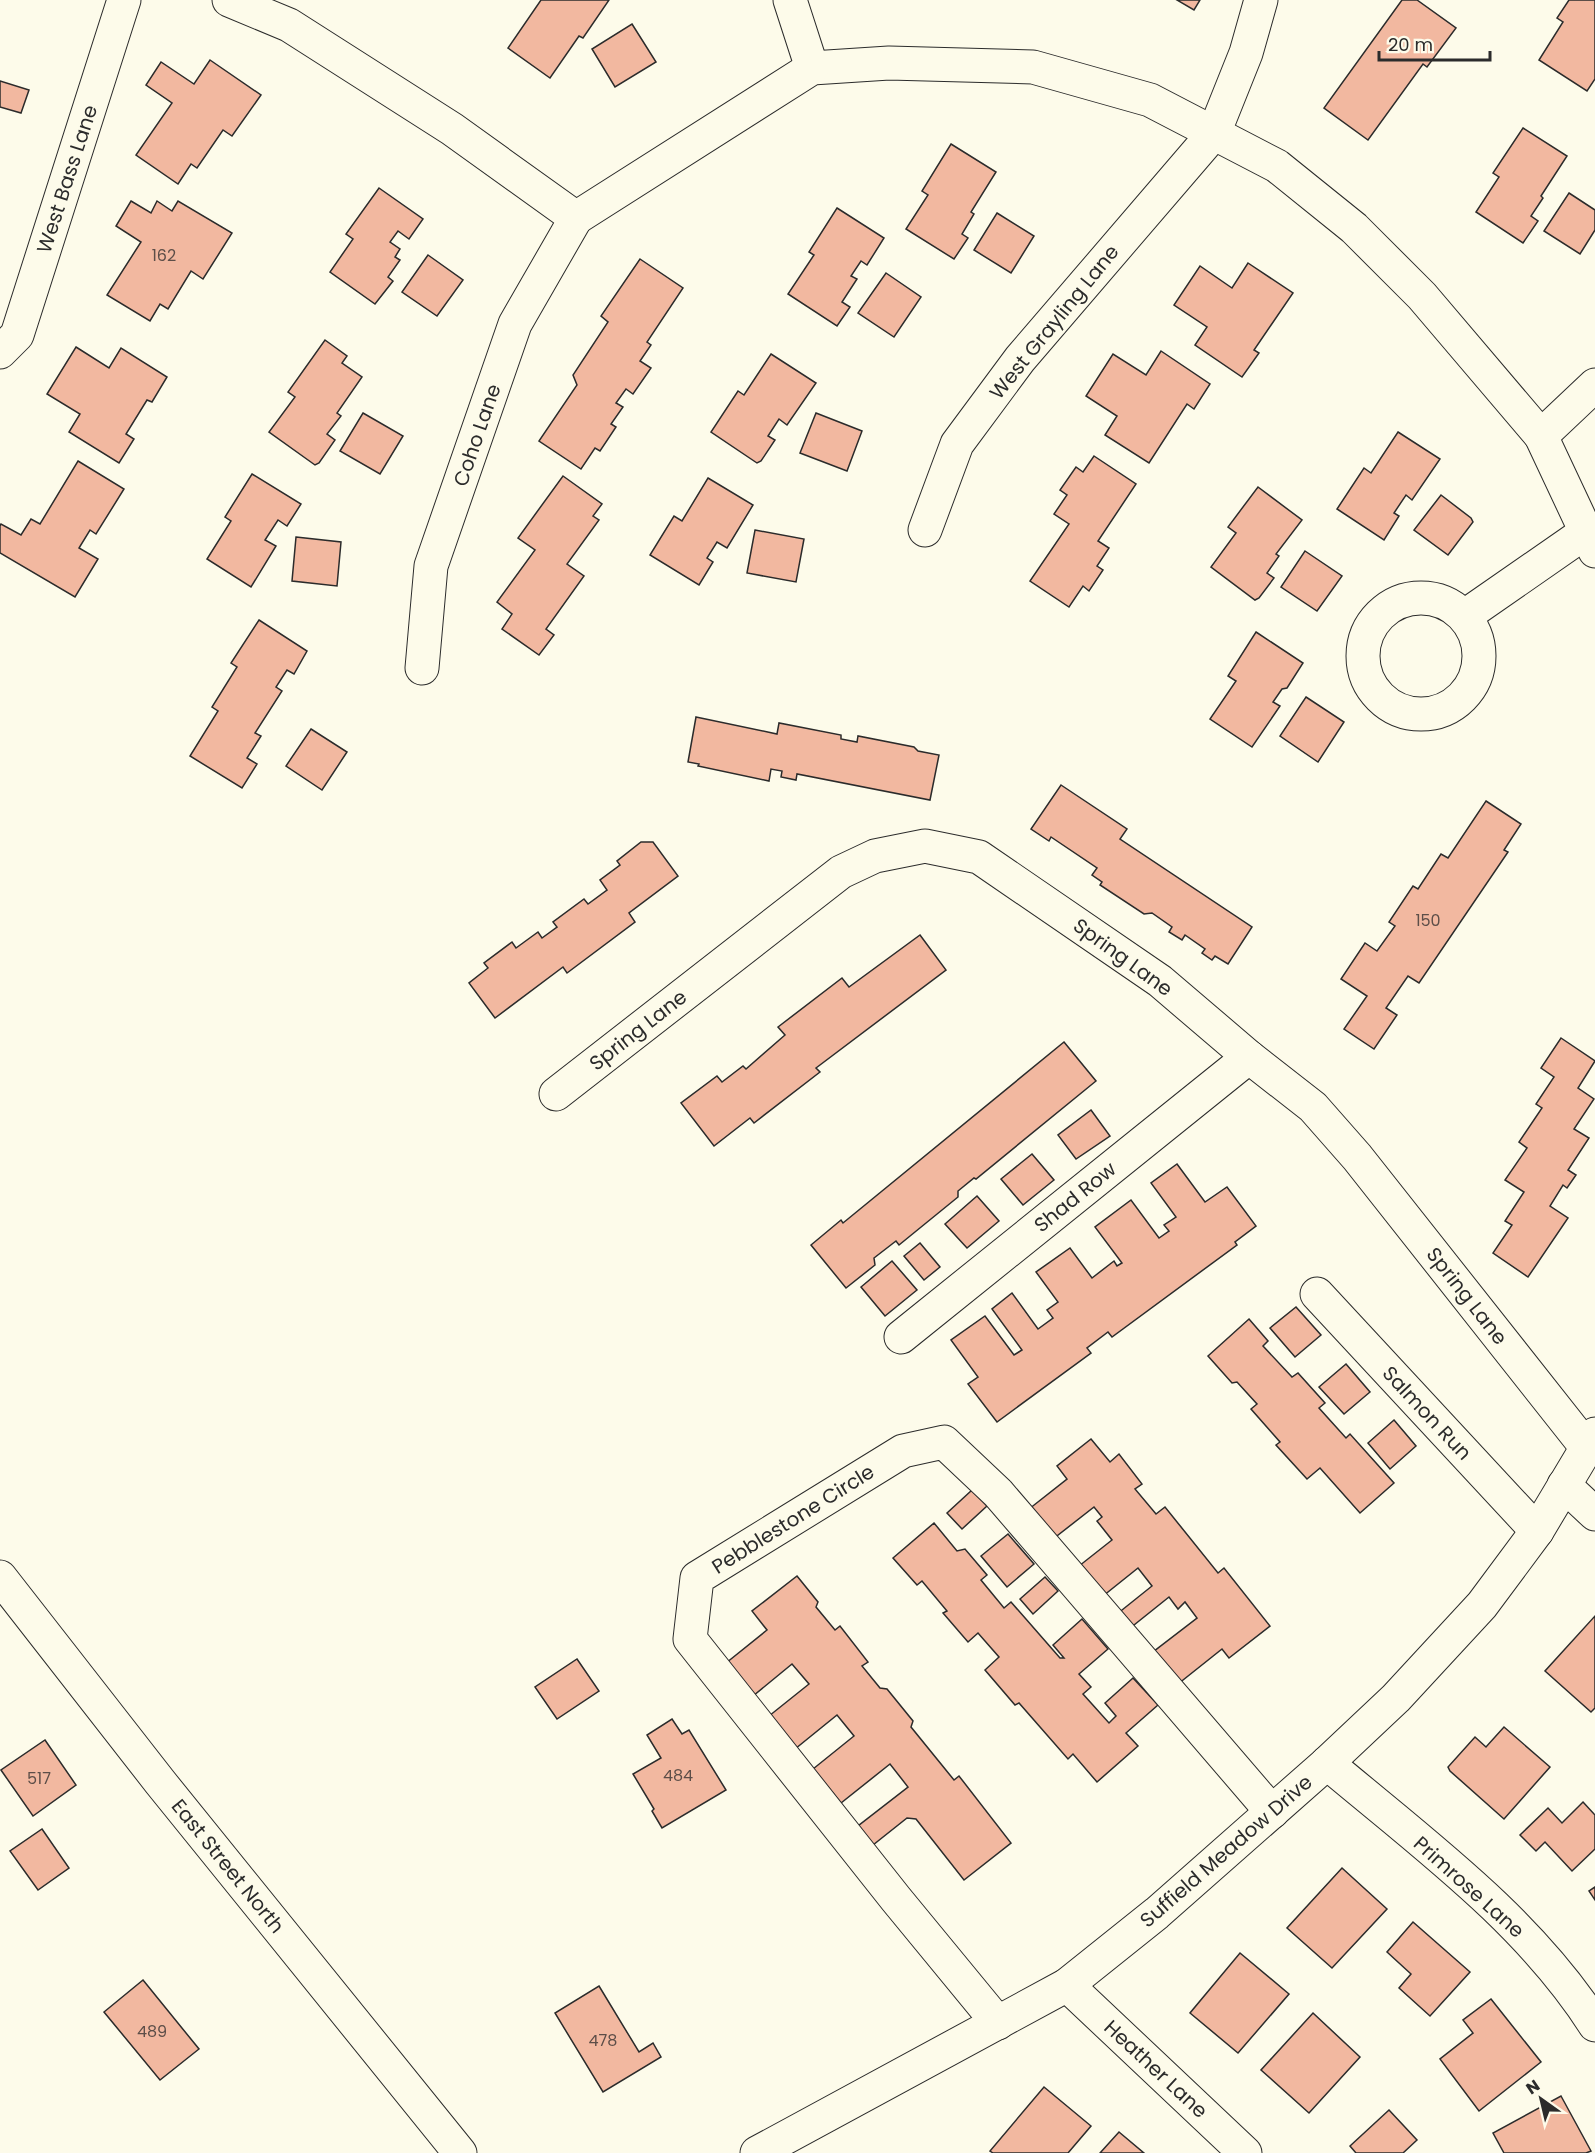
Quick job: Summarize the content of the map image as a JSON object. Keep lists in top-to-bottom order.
{
  "streets": {
    "street": [
      "West Bass Lane",
      "West Grayling Lane",
      "Coho Lane",
      "Spring Lane",
      "Shad Row",
      "Salmon Run",
      "Pebblestone Circle",
      "Suffield Meadow Drive",
      "East Street North",
      "Primrose Lane",
      "Heather Lane"
    ]
  },
  "crossings": [
    ["Spring Lane", "Shad Row"],
    ["Spring Lane", "Suffield Meadow Drive"],
    ["Salmon Run", "Suffield Meadow Drive"],
    ["Pebblestone Circle", "Suffield Meadow Drive"],
    ["Suffield Meadow Drive", "Primrose Lane"],
    ["Suffield Meadow Drive", "Heather Lane"]
  ],
  "house_numbers": [
    "162",
    "150",
    "484",
    "517",
    "489",
    "478"
  ],
  "scale_bar": "20 m",
  "north": "top left"
}
